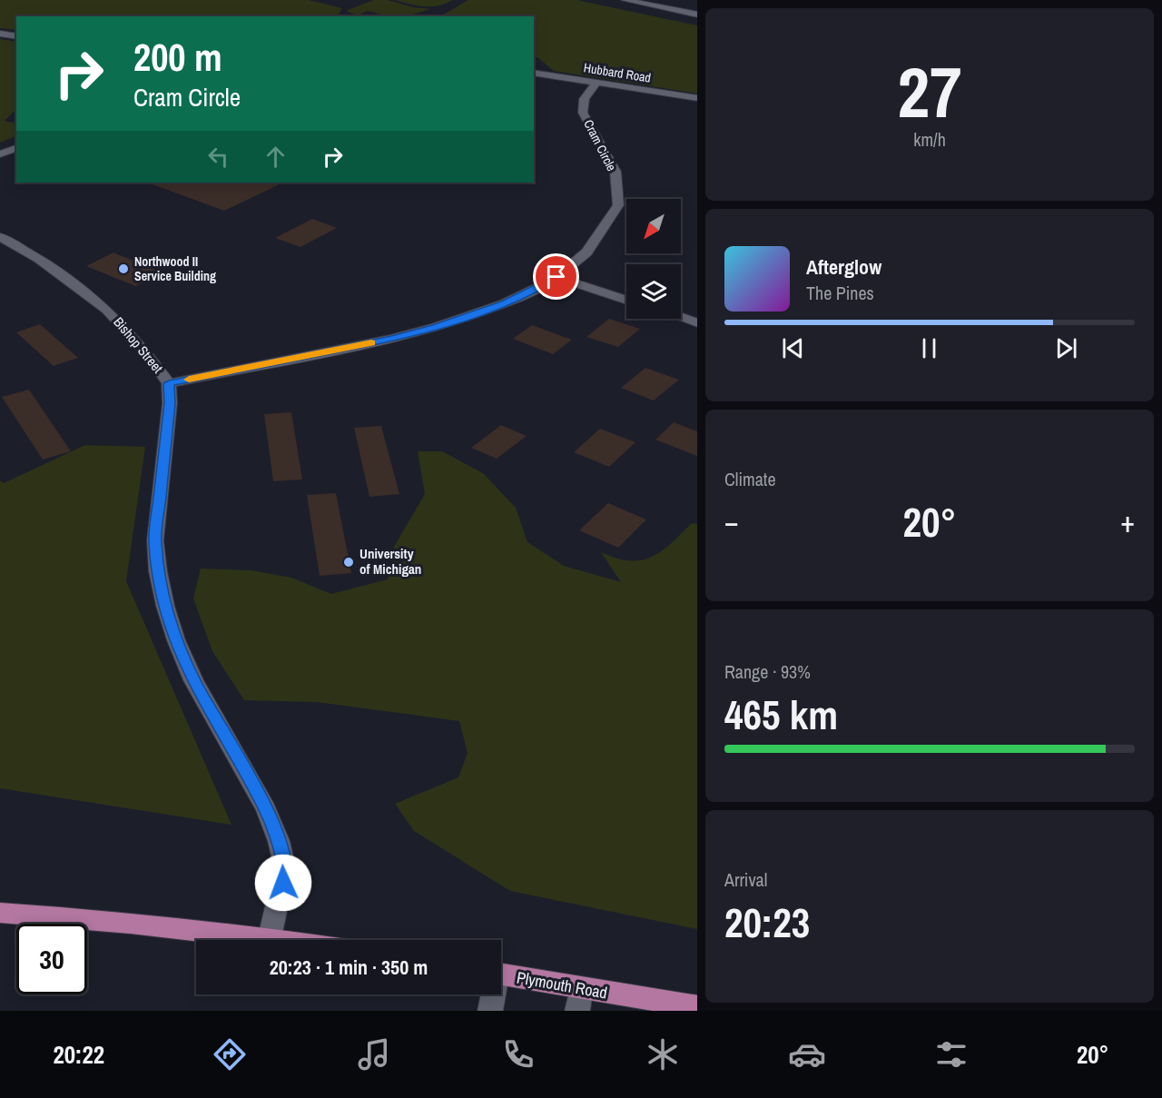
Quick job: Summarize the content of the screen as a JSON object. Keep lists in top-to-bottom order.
{
  "streets": {
    "main road": ["Plymouth Road"],
    "street": ["Hubbard Road", "Cram Circle", "Bishop Street"]
  },
  "crossings": [
    ["Hubbard Road", "Cram Circle"],
    ["Cram Circle", "Bishop Street"]
  ],
  "places": ["Northwood II Service Building", "University of Michigan"],
  "north": "bottom left",
  "page": {
    "tile": [
      ["27", "km/h"],
      "Climate",
      ["Range · 93%", "465 km"],
      ["Arrival", "20:23"]
    ],
    "turn": ["200 m", "Cram Circle"],
    "song": ["Afterglow", "The Pines"],
    "heat": ["−", "20°", "+"],
    "limit": "30",
    "trip": "20:23 · 1 min · 350 m",
    "tabs": ["20:22", "20°"]
  }
}
